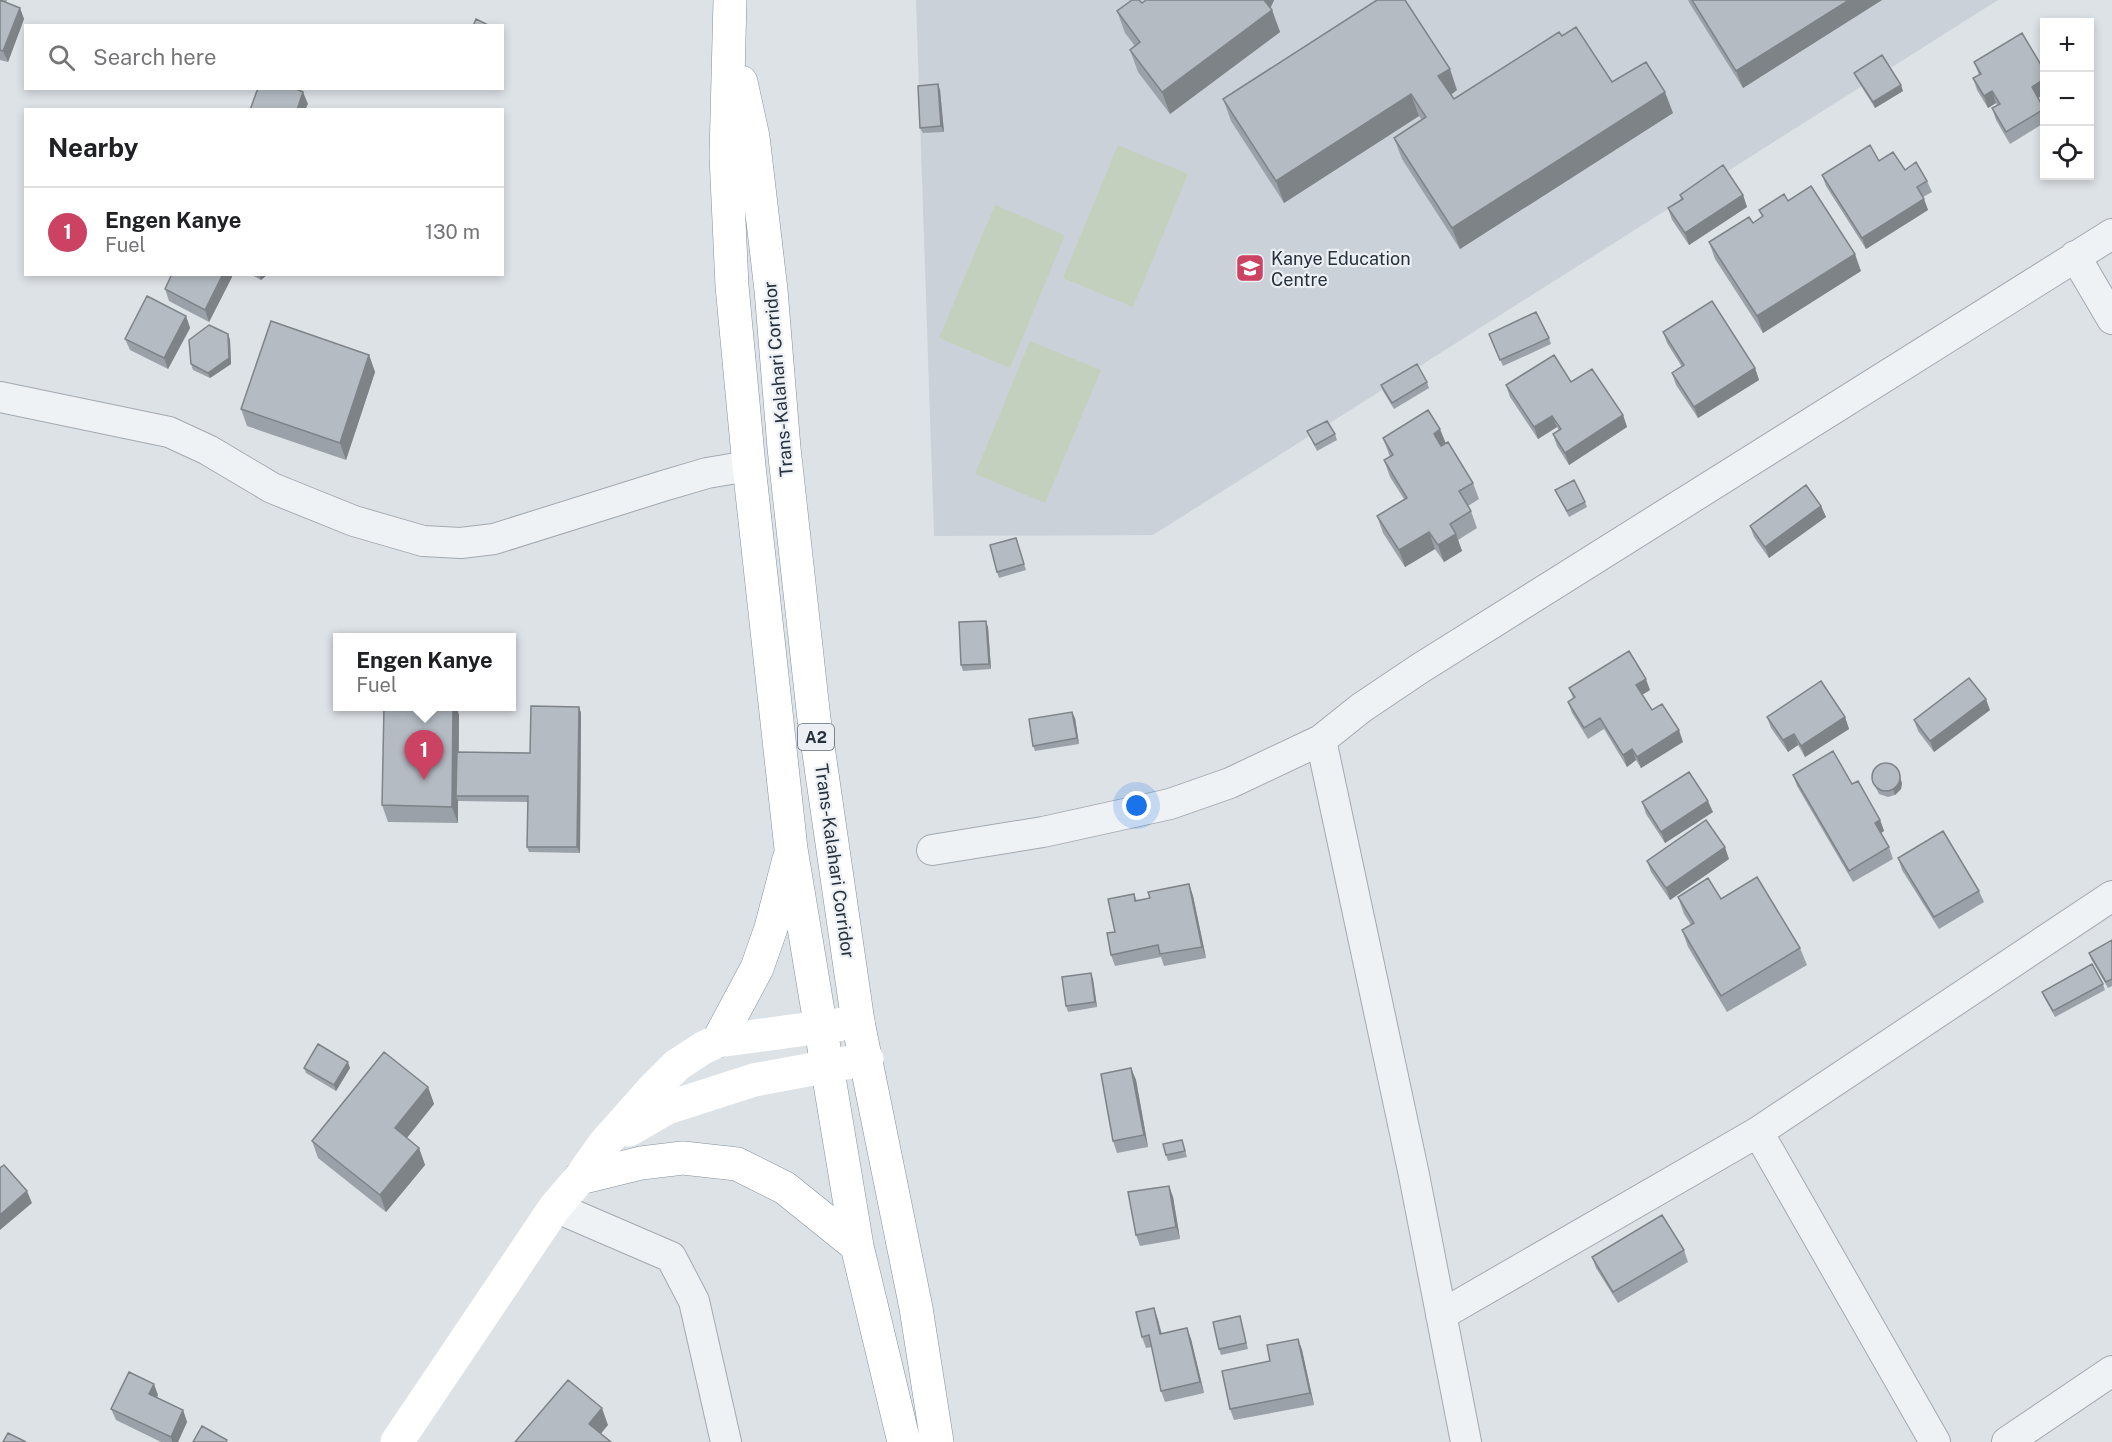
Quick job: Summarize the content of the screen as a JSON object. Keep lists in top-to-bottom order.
{
  "streets": {
    "main road": ["Trans-Kalahari Corridor", "A2"]
  },
  "places": {
    "school or university": ["Kanye Education Centre"]
  },
  "page": {
    "map_buttons": ["+", "−"],
    "search": "Search here",
    "heading": "Nearby",
    "list": [
      {
        "mark": "1",
        "name": "Engen Kanye",
        "note": "Fuel",
        "value": "130 m"
      }
    ],
    "popup": ["Engen Kanye", "Fuel"],
    "pins": "1"
  }
}
